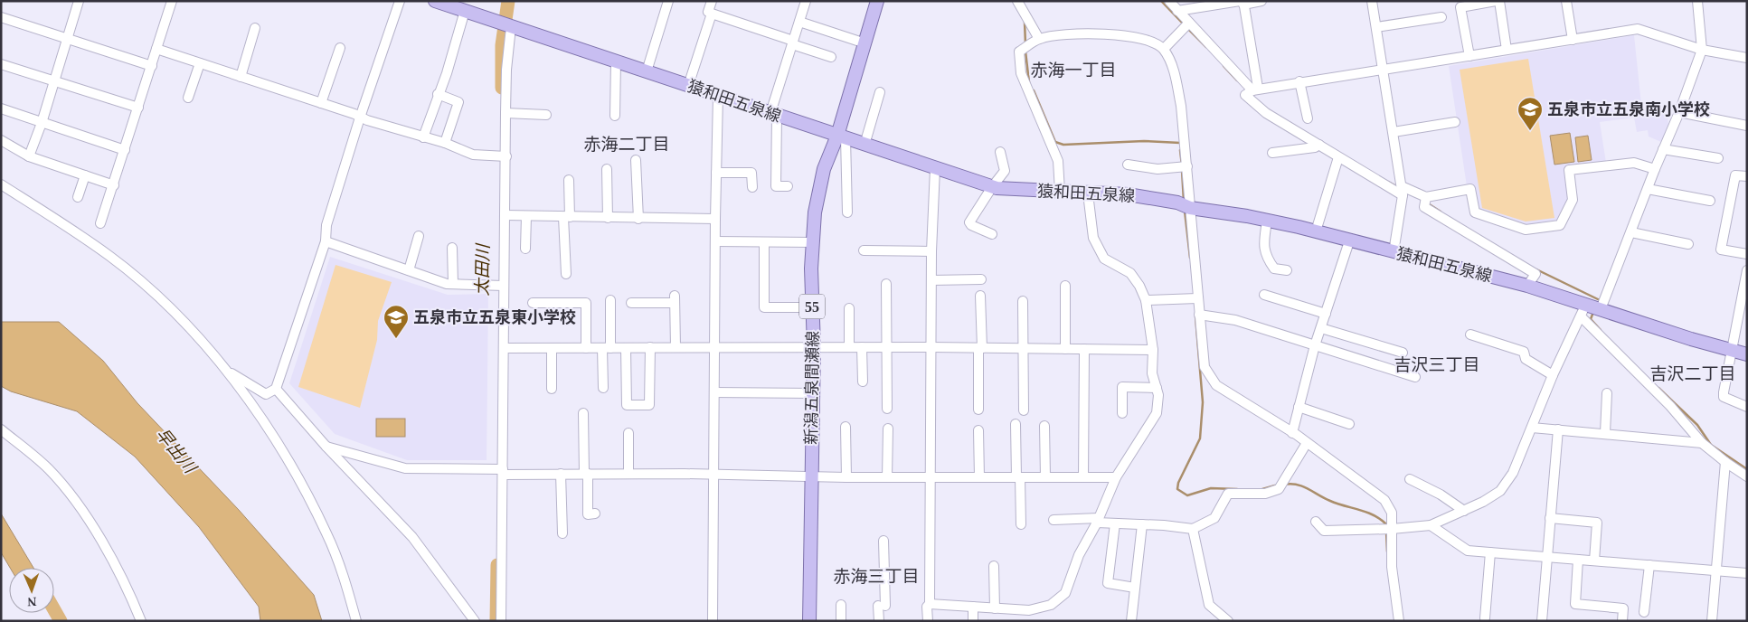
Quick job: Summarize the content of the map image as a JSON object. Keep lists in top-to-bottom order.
{
  "streets": {
    "main road": ["猿和田五泉線", "55", "新潟五泉間瀬線"]
  },
  "crossings": [
    ["猿和田五泉線", "新潟五泉間瀬線"]
  ],
  "districts": [
    "赤海一丁目",
    "赤海二丁目",
    "吉沢三丁目",
    "吉沢二丁目",
    "赤海三丁目"
  ],
  "water": ["太田川", "早出川"],
  "places": {
    "school or university": ["五泉市立五泉南小学校", "五泉市立五泉東小学校"]
  },
  "north": "bottom"
}
